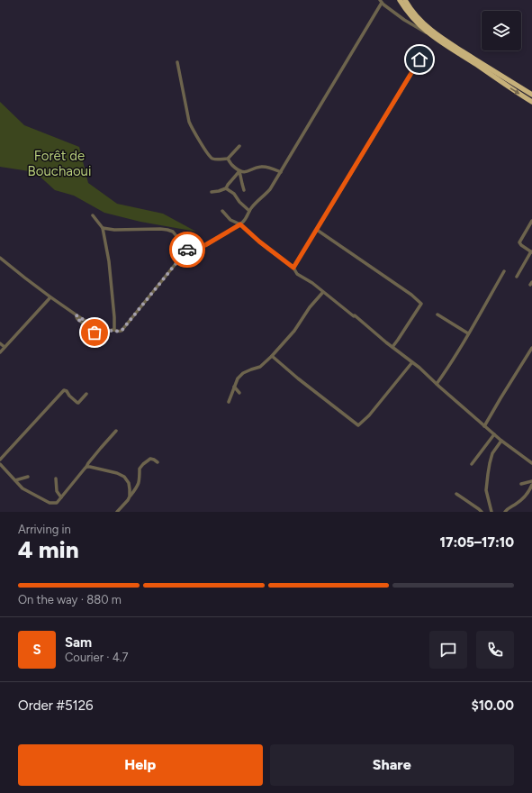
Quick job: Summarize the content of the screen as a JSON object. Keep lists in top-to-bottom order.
{
  "parks": ["Forêt de Bouchaoui"],
  "page": {
    "heading": ["4 min", "Arriving in", "17:05–17:10"],
    "panel": [
      "Sam",
      "Courier · 4.7",
      "Order #5126",
      "$10.00"
    ],
    "bar": "On the way · 880 m",
    "round": "S",
    "buttons": ["Help", "Share"]
  }
}
